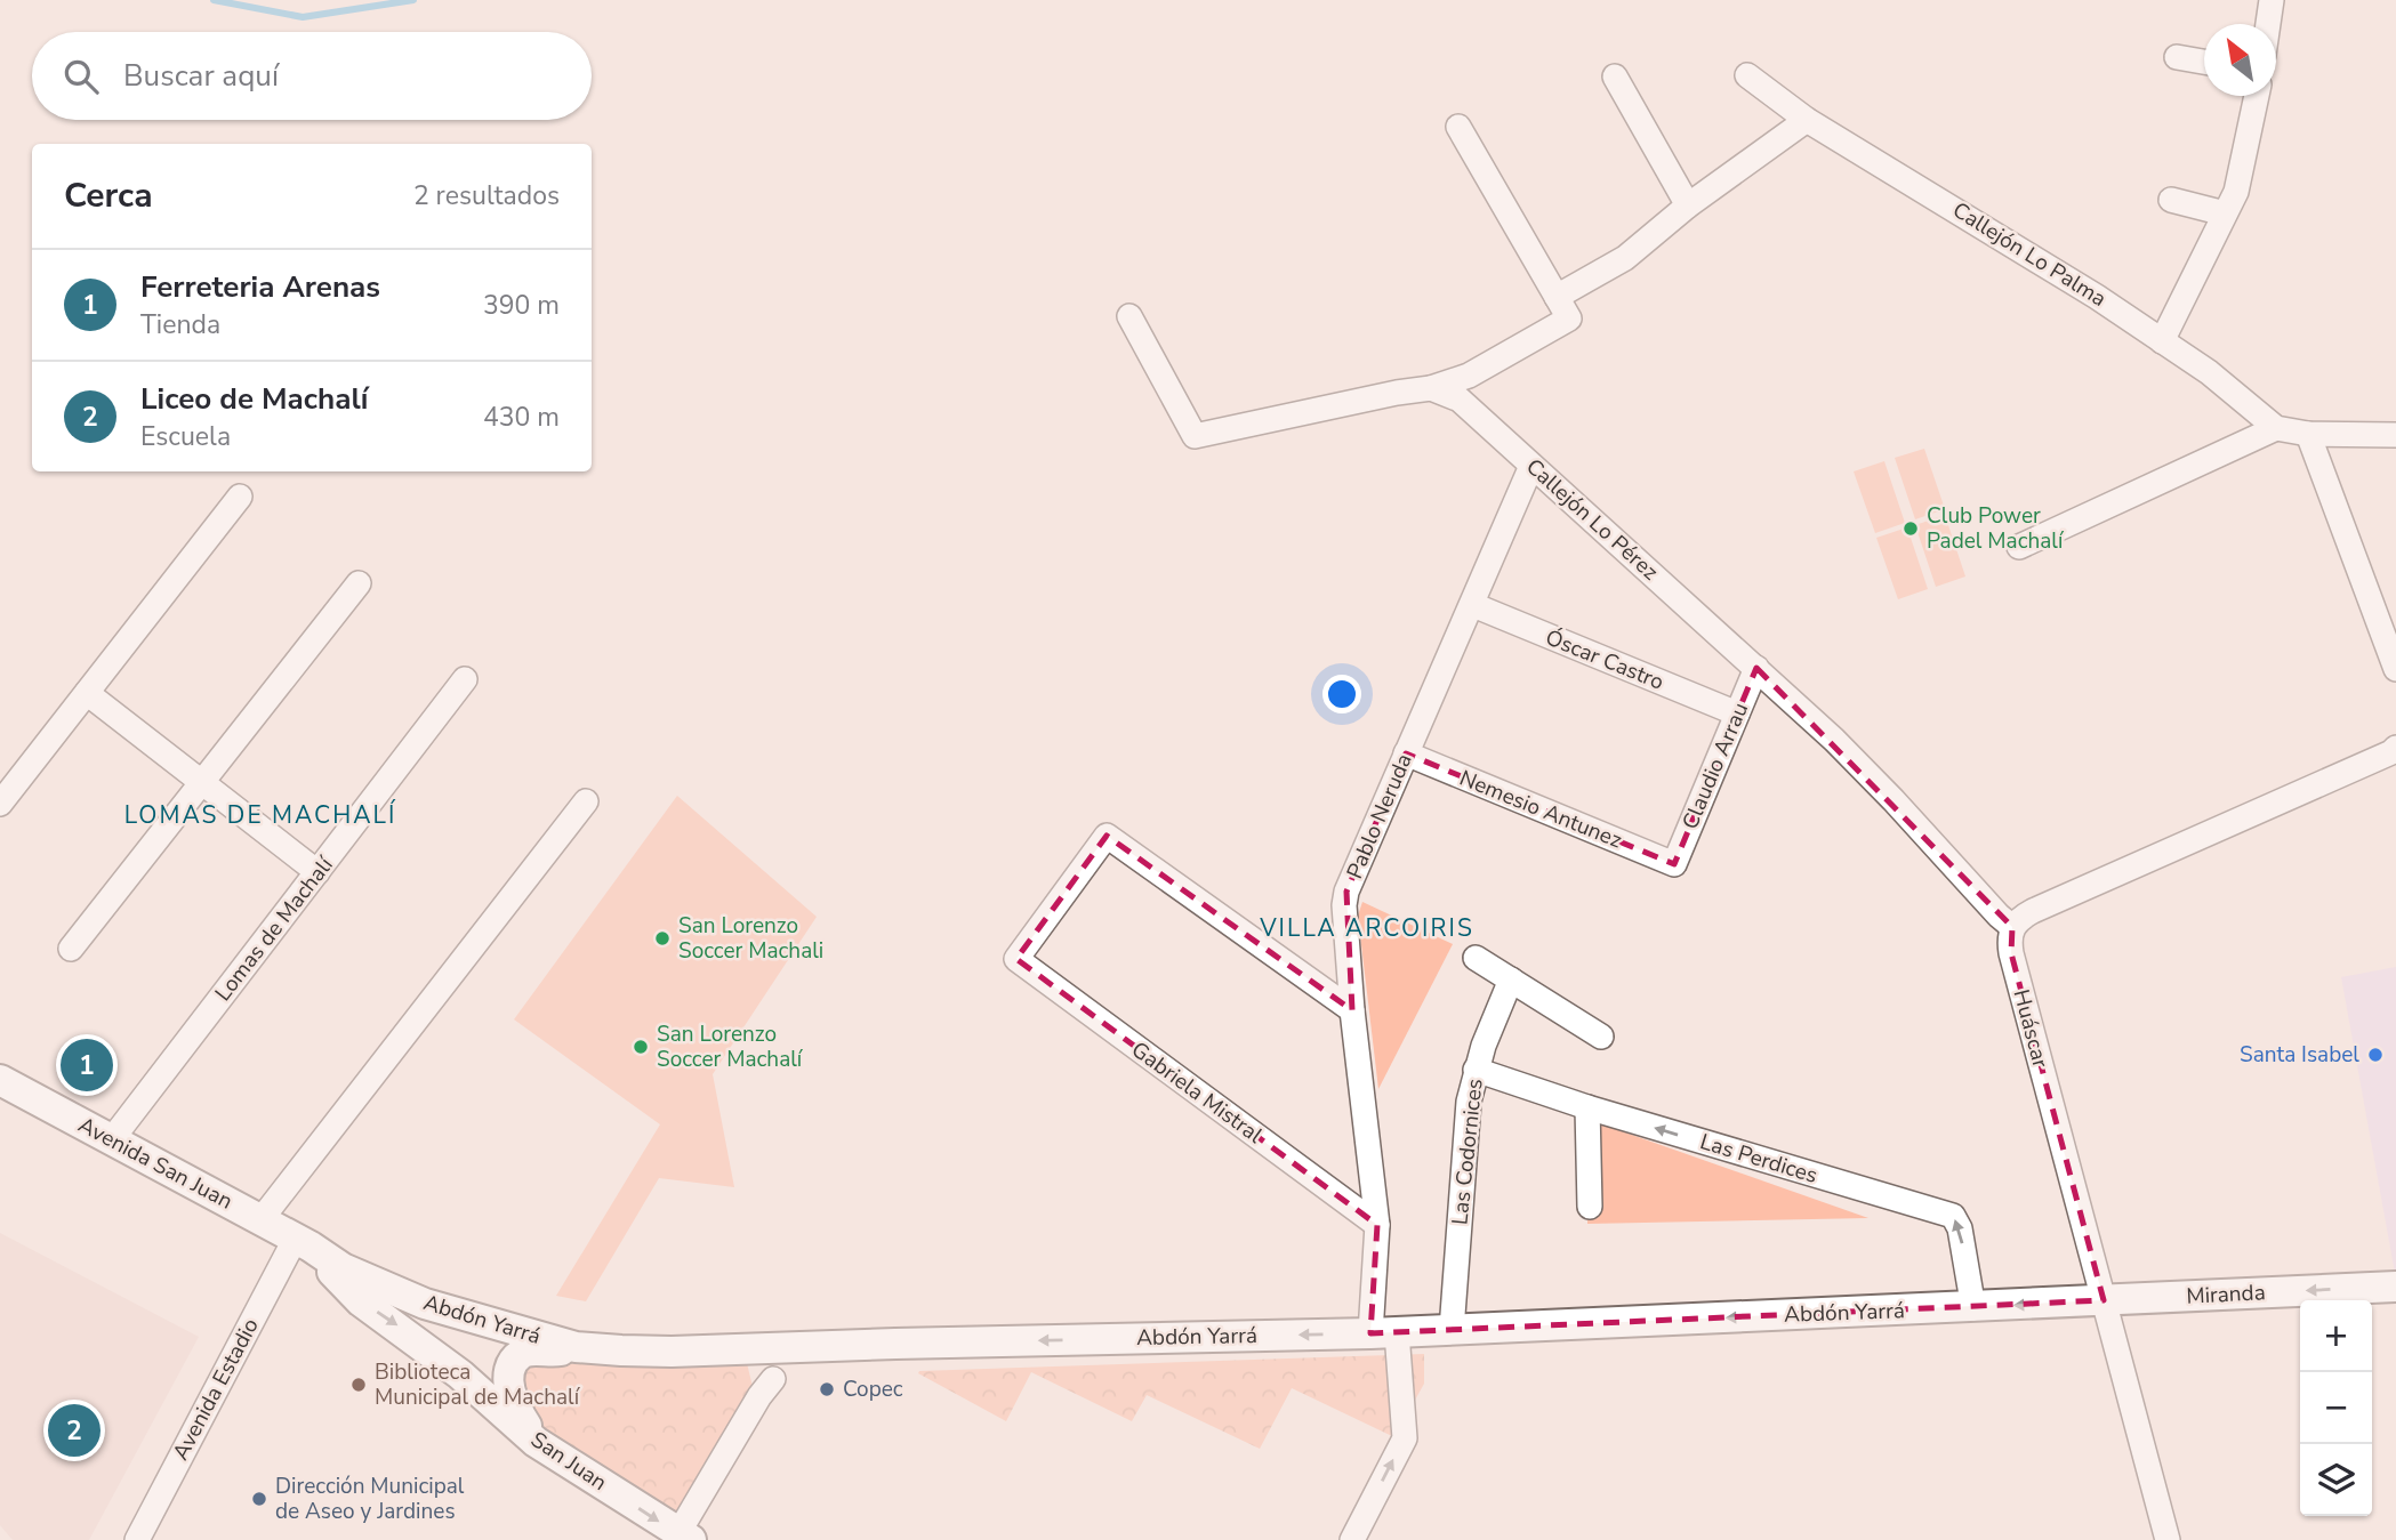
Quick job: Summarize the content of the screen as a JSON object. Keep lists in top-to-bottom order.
{
  "streets": {
    "main road": [
      "Avenida San Juan",
      "Miranda",
      "Abdón Yarrá",
      "San Juan"
    ],
    "street": [
      "Callejón Lo Palma",
      "Callejón Lo Pérez",
      "Óscar Castro",
      "Claudio Arrau",
      "Nemesio Antunez",
      "Pablo Neruda",
      "Lomas de Machalí",
      "Huáscar",
      "Gabriela Mistral",
      "Las Codornices",
      "Las Perdices",
      "Avenida Estadio"
    ]
  },
  "crossings": [
    ["Callejón Lo Pérez", "Claudio Arrau"],
    ["Callejón Lo Pérez", "Pablo Neruda"],
    ["Callejón Lo Pérez", "Huáscar"],
    ["Óscar Castro", "Claudio Arrau"],
    ["Óscar Castro", "Pablo Neruda"],
    ["Claudio Arrau", "Nemesio Antunez"],
    ["Nemesio Antunez", "Pablo Neruda"],
    ["Pablo Neruda", "Gabriela Mistral"],
    ["Pablo Neruda", "Abdón Yarrá"],
    ["Lomas de Machalí", "Avenida San Juan"],
    ["Huáscar", "Miranda"],
    ["Huáscar", "Abdón Yarrá"],
    ["Las Codornices", "Las Perdices"],
    ["Las Codornices", "Abdón Yarrá"],
    ["Las Perdices", "Abdón Yarrá"],
    ["Avenida San Juan", "Abdón Yarrá"],
    ["Avenida San Juan", "Avenida Estadio"],
    ["Avenida San Juan", "San Juan"],
    ["Miranda", "Abdón Yarrá"],
    ["Abdón Yarrá", "Avenida Estadio"],
    ["Abdón Yarrá", "San Juan"],
    ["Avenida Estadio", "San Juan"]
  ],
  "one_way": [
    "Las Perdices",
    "Miranda",
    "Abdón Yarrá",
    "San Juan"
  ],
  "districts": ["LOMAS DE MACHALÍ", "VILLA ARCOIRIS"],
  "places": [
    "Club Power Padel Machalí",
    "San Lorenzo Soccer Machali",
    "San Lorenzo Soccer Machalí",
    "Santa Isabel",
    "Biblioteca Municipal de Machalí",
    "Copec",
    "Dirección Municipal de Aseo y Jardines"
  ],
  "north": "top left",
  "page": {
    "search": "Buscar aquí",
    "heading": ["Cerca", "2 resultados"],
    "list": [
      {
        "mark": "1",
        "name": "Ferreteria Arenas",
        "note": "Tienda",
        "value": "390 m"
      },
      {
        "mark": "2",
        "name": "Liceo de Machalí",
        "note": "Escuela",
        "value": "430 m"
      }
    ],
    "pins": ["1", "2"],
    "map_buttons": ["+", "−"]
  }
}
